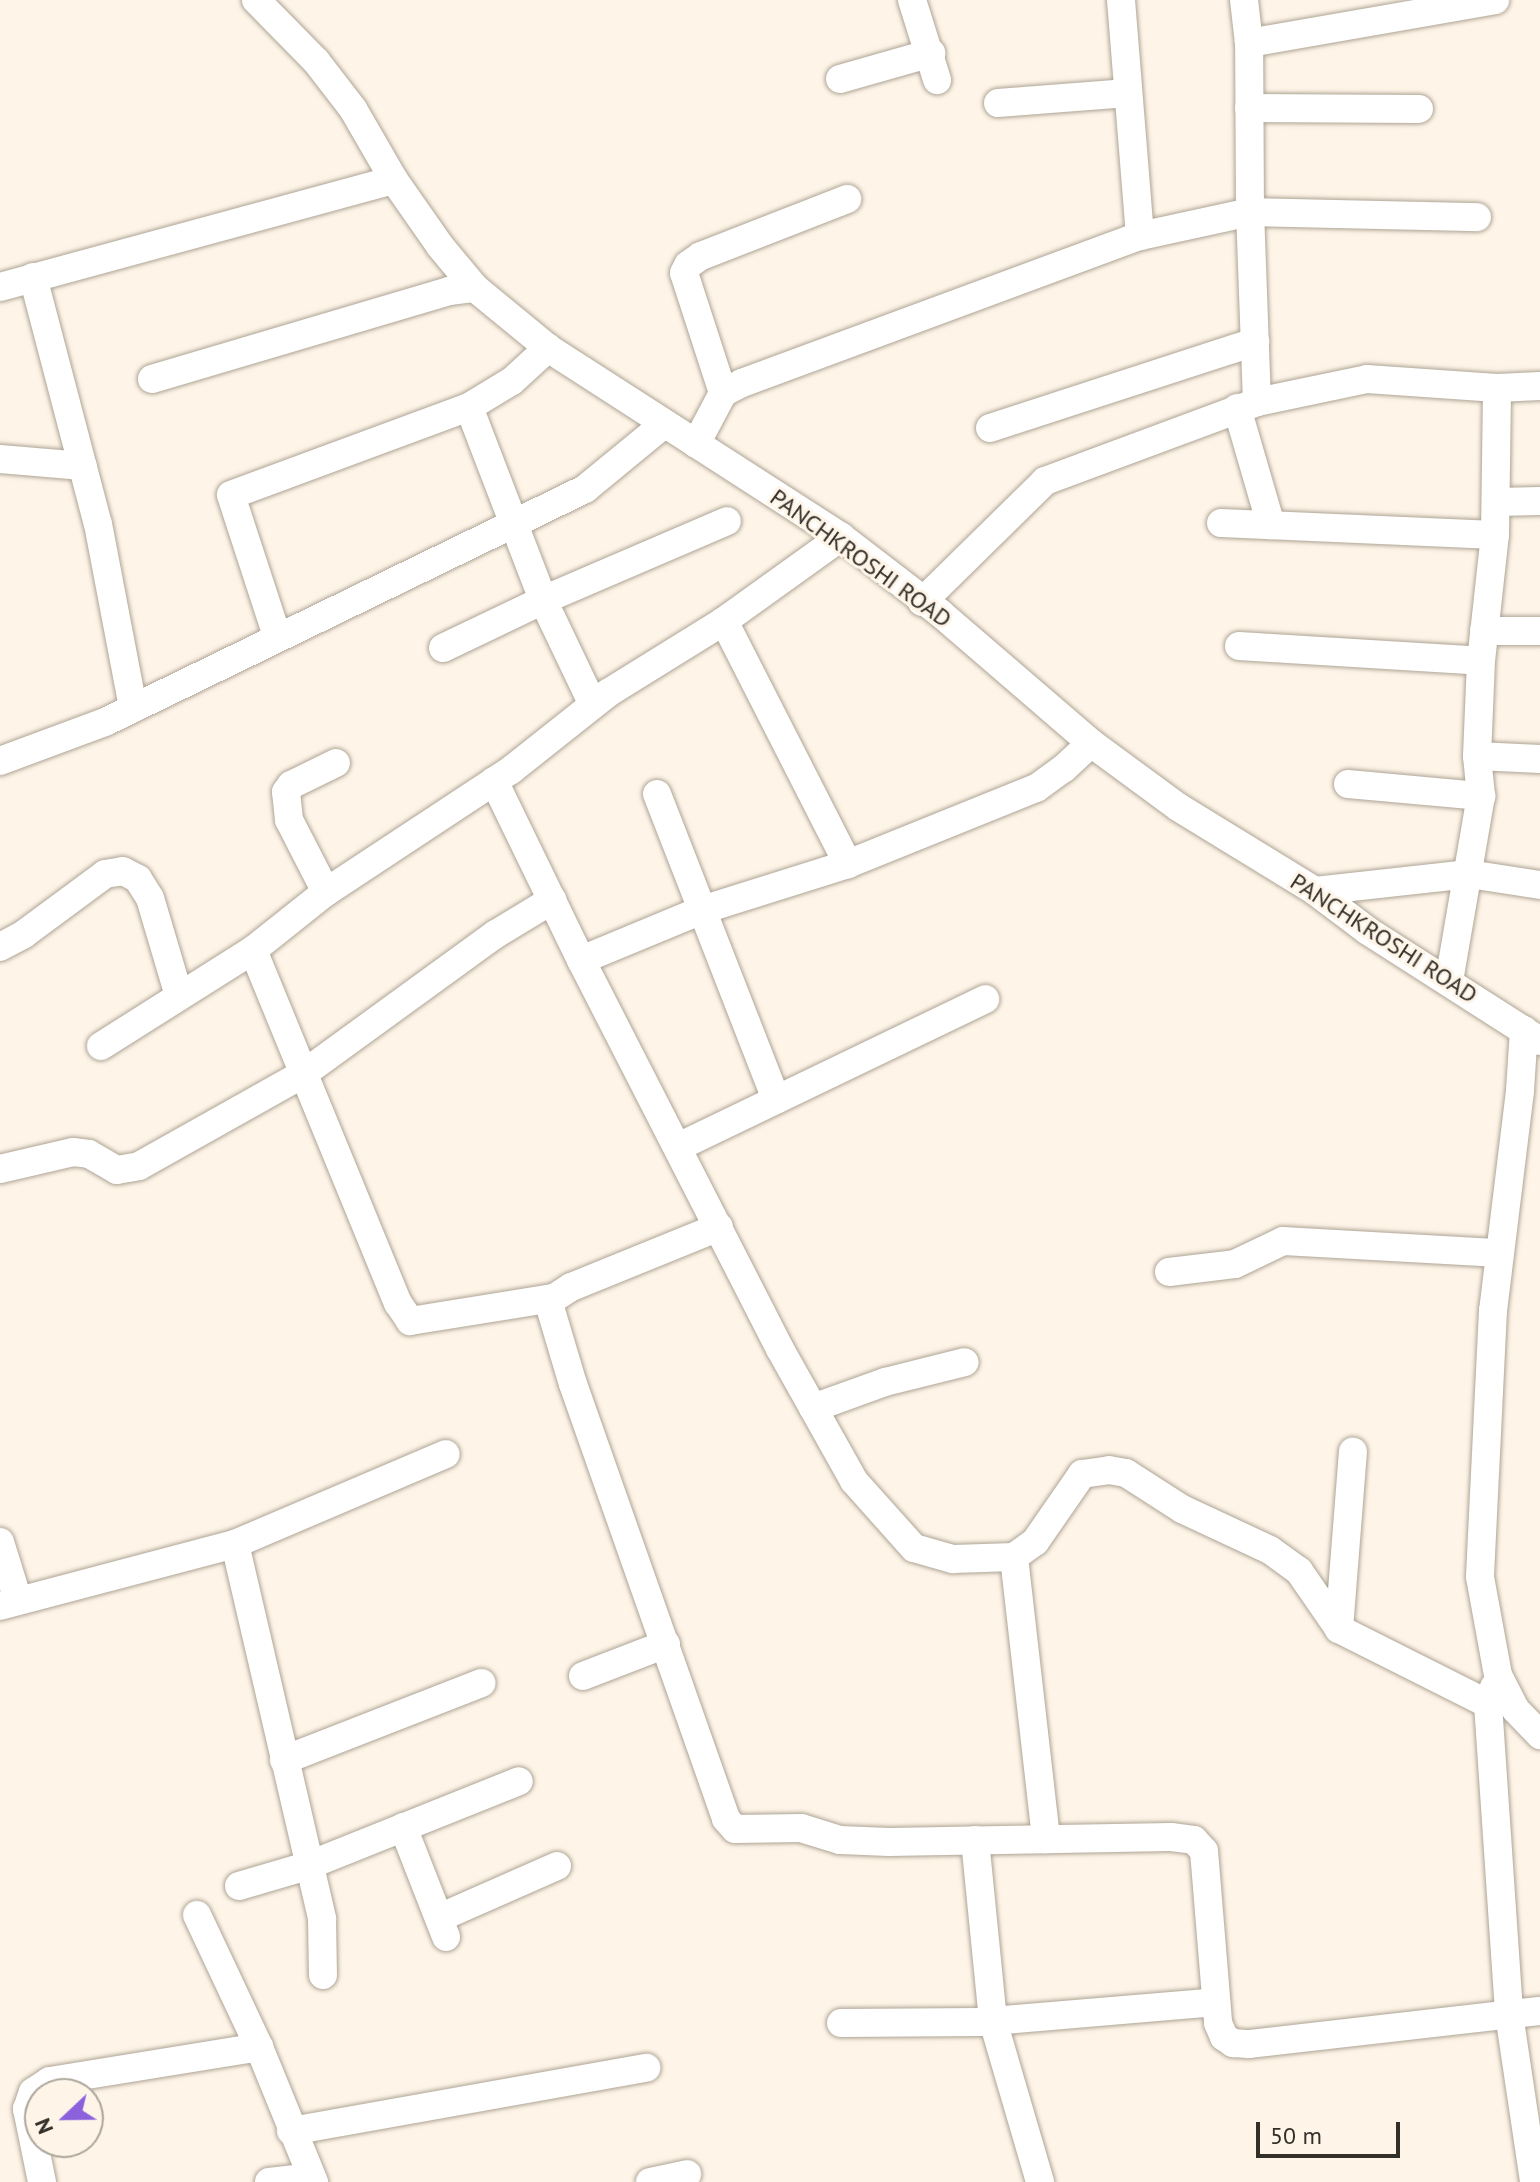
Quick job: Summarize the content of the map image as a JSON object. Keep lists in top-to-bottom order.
{
  "streets": {
    "street": ["PANCHKROSHI ROAD"]
  },
  "scale_bar": "50 m",
  "north": "left"
}
